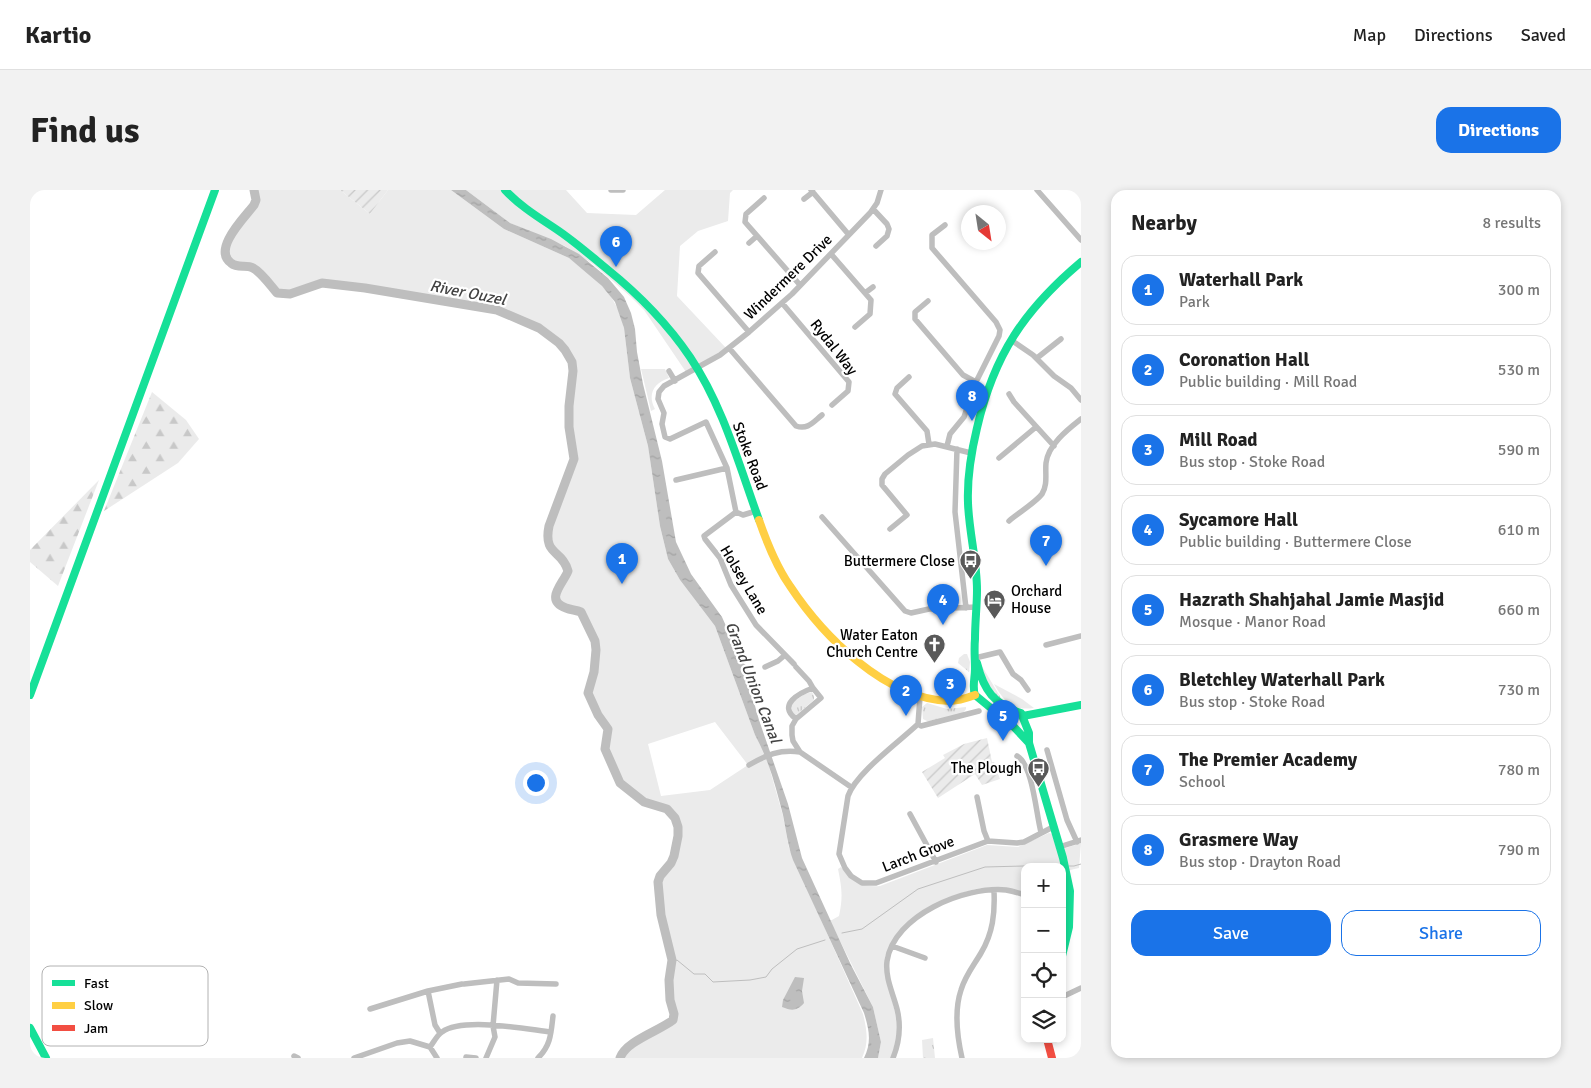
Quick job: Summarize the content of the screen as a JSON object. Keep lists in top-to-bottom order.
{
  "streets": {
    "main road": ["Stoke Road"],
    "street": [
      "Windermere Drive",
      "Rydal Way",
      "Holsey Lane",
      "Larch Grove"
    ]
  },
  "crossings": [
    ["Windermere Drive", "Rydal Way"],
    ["Windermere Drive", "Stoke Road"]
  ],
  "water": ["River Ouzel", "Grand Union Canal"],
  "places": {
    "bus stop": ["Buttermere Close", "The Plough"],
    "hotel": ["Orchard House"],
    "church": ["Water Eaton Church Centre"]
  },
  "legend": ["Fast", "Slow", "Jam"],
  "north": "bottom right",
  "page": {
    "header": "Kartio",
    "nav": ["Map", "Directions", "Saved"],
    "buttons": [
      "Directions",
      ["Save", "Share"]
    ],
    "title": "Find us",
    "heading": ["Nearby", "8 results"],
    "pins": [
      "6",
      "8",
      "7",
      "1",
      "4",
      "3",
      "2",
      "5"
    ],
    "list": [
      {
        "mark": "1",
        "name": "Waterhall Park",
        "note": "Park",
        "value": "300 m"
      },
      {
        "mark": "2",
        "name": "Coronation Hall",
        "note": "Public building · Mill Road",
        "value": "530 m"
      },
      {
        "mark": "3",
        "name": "Mill Road",
        "note": "Bus stop · Stoke Road",
        "value": "590 m"
      },
      {
        "mark": "4",
        "name": "Sycamore Hall",
        "note": "Public building · Buttermere Close",
        "value": "610 m"
      },
      {
        "mark": "5",
        "name": "Hazrath Shahjahal Jamie Masjid",
        "note": "Mosque · Manor Road",
        "value": "660 m"
      },
      {
        "mark": "6",
        "name": "Bletchley Waterhall Park",
        "note": "Bus stop · Stoke Road",
        "value": "730 m"
      },
      {
        "mark": "7",
        "name": "The Premier Academy",
        "note": "School",
        "value": "780 m"
      },
      {
        "mark": "8",
        "name": "Grasmere Way",
        "note": "Bus stop · Drayton Road",
        "value": "790 m"
      }
    ],
    "map_buttons": ["+", "−"]
  }
}
